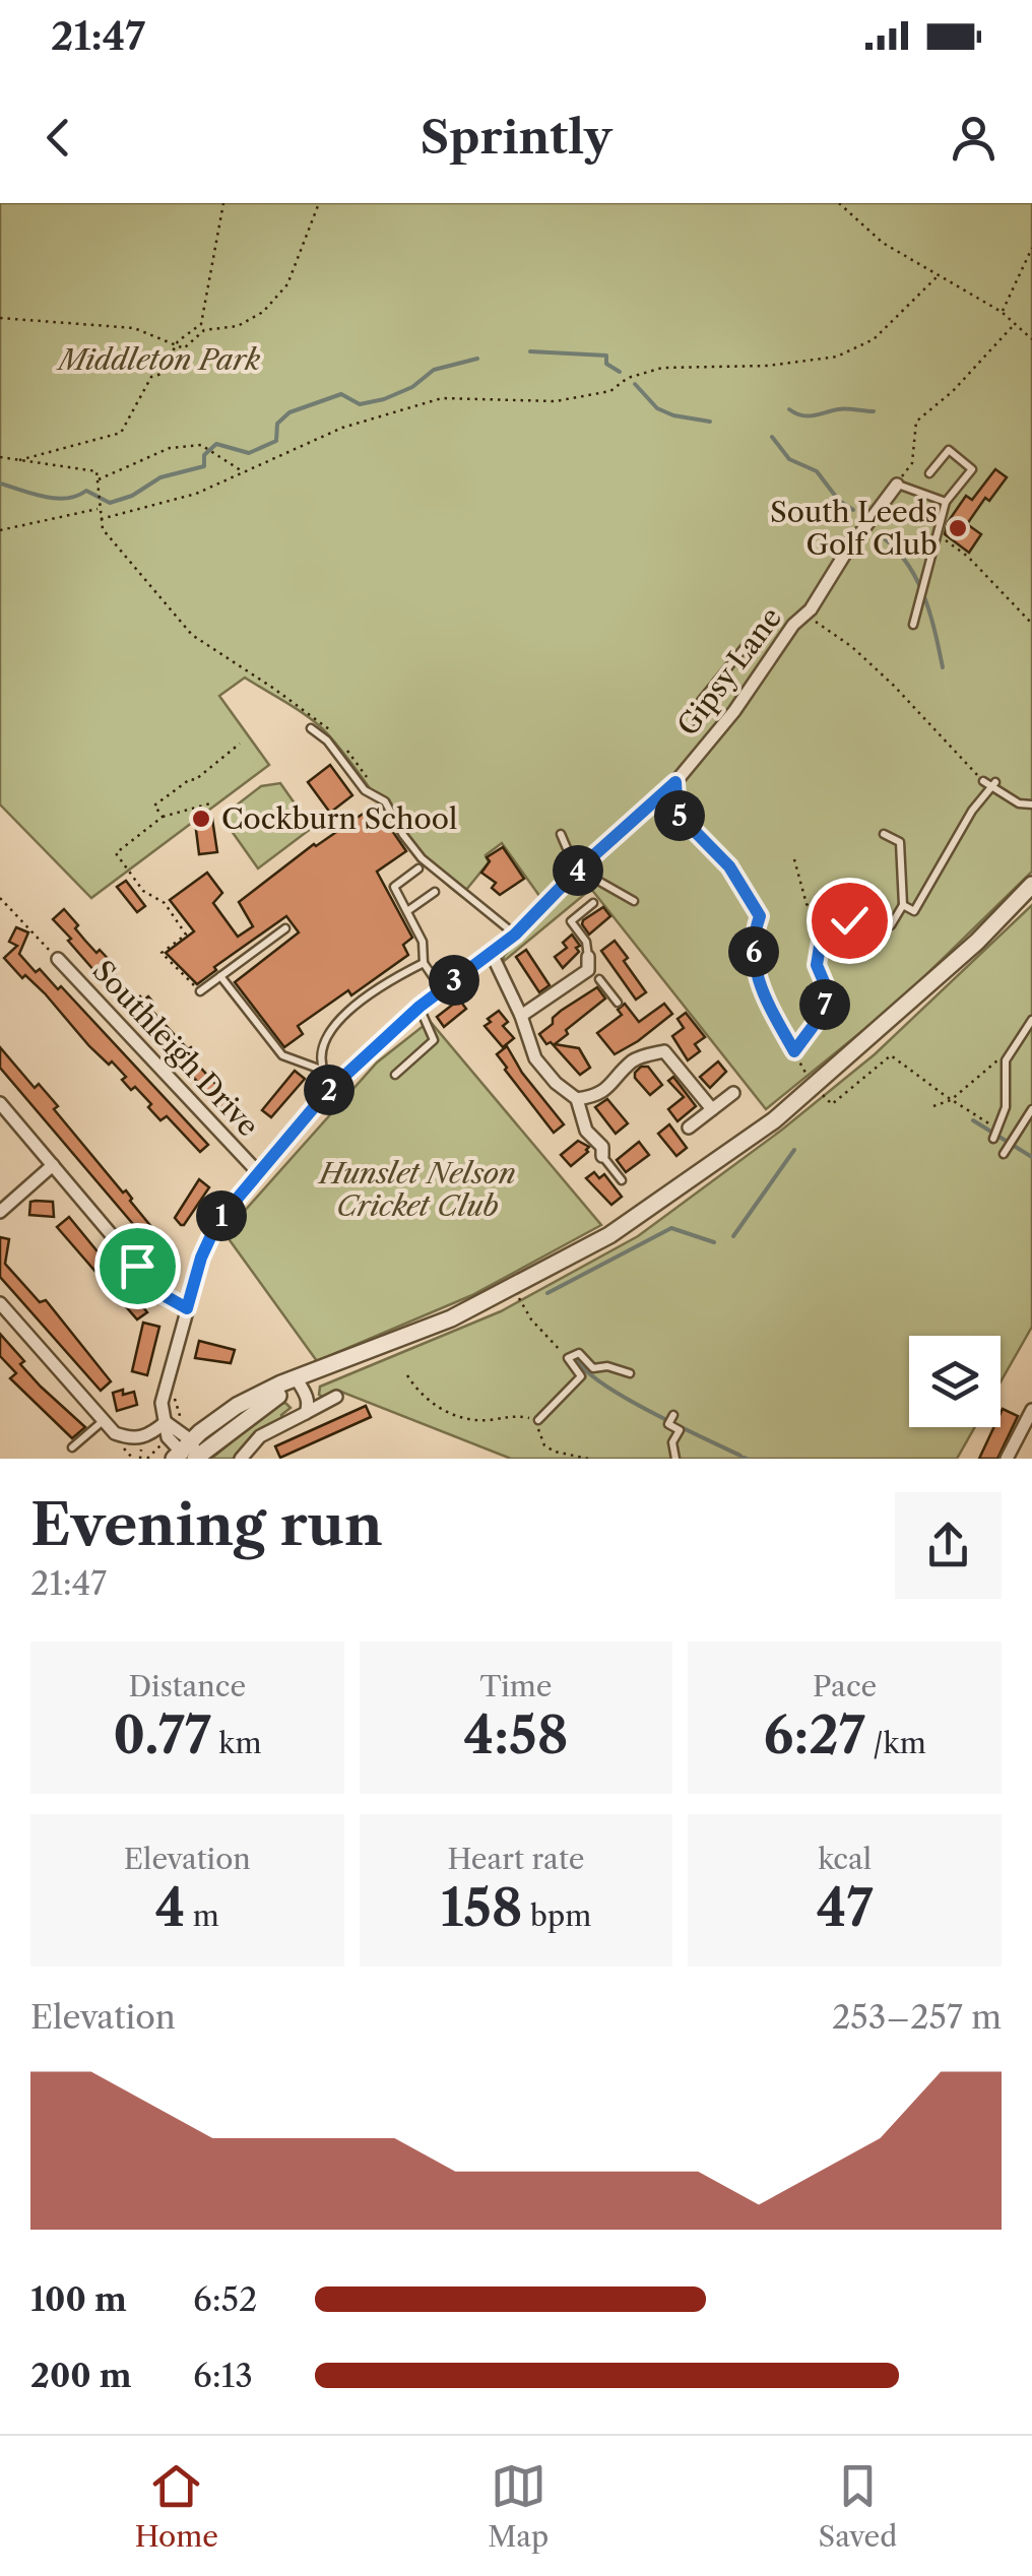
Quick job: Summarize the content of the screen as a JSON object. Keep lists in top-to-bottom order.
{
  "streets": {
    "street": ["Gipsy Lane", "Southleigh Drive"]
  },
  "crossings": [
    ["Gipsy Lane", "Southleigh Drive"]
  ],
  "parks": ["Middleton Park", "Hunslet Nelson Cricket Club"],
  "places": ["South Leeds Golf Club", "Cockburn School"],
  "page": {
    "status": "21:47",
    "header": "Sprintly",
    "pins": [
      "5",
      "4",
      "6",
      "3",
      "7",
      "2",
      "1"
    ],
    "heading": ["Evening run", "21:47"],
    "stats": [
      ["Distance", "0.77 km"],
      ["Time", "4:58"],
      ["Pace", "6:27 /km"],
      ["Elevation", "4 m"],
      ["Heart rate", "158 bpm"],
      ["kcal", "47"]
    ],
    "chart": ["Elevation", "253–257 m"],
    "list": [
      {
        "name": "100 m",
        "note": "6:52"
      },
      {
        "name": "200 m",
        "note": "6:13"
      }
    ],
    "tabs": ["Home", "Map", "Saved"]
  }
}
